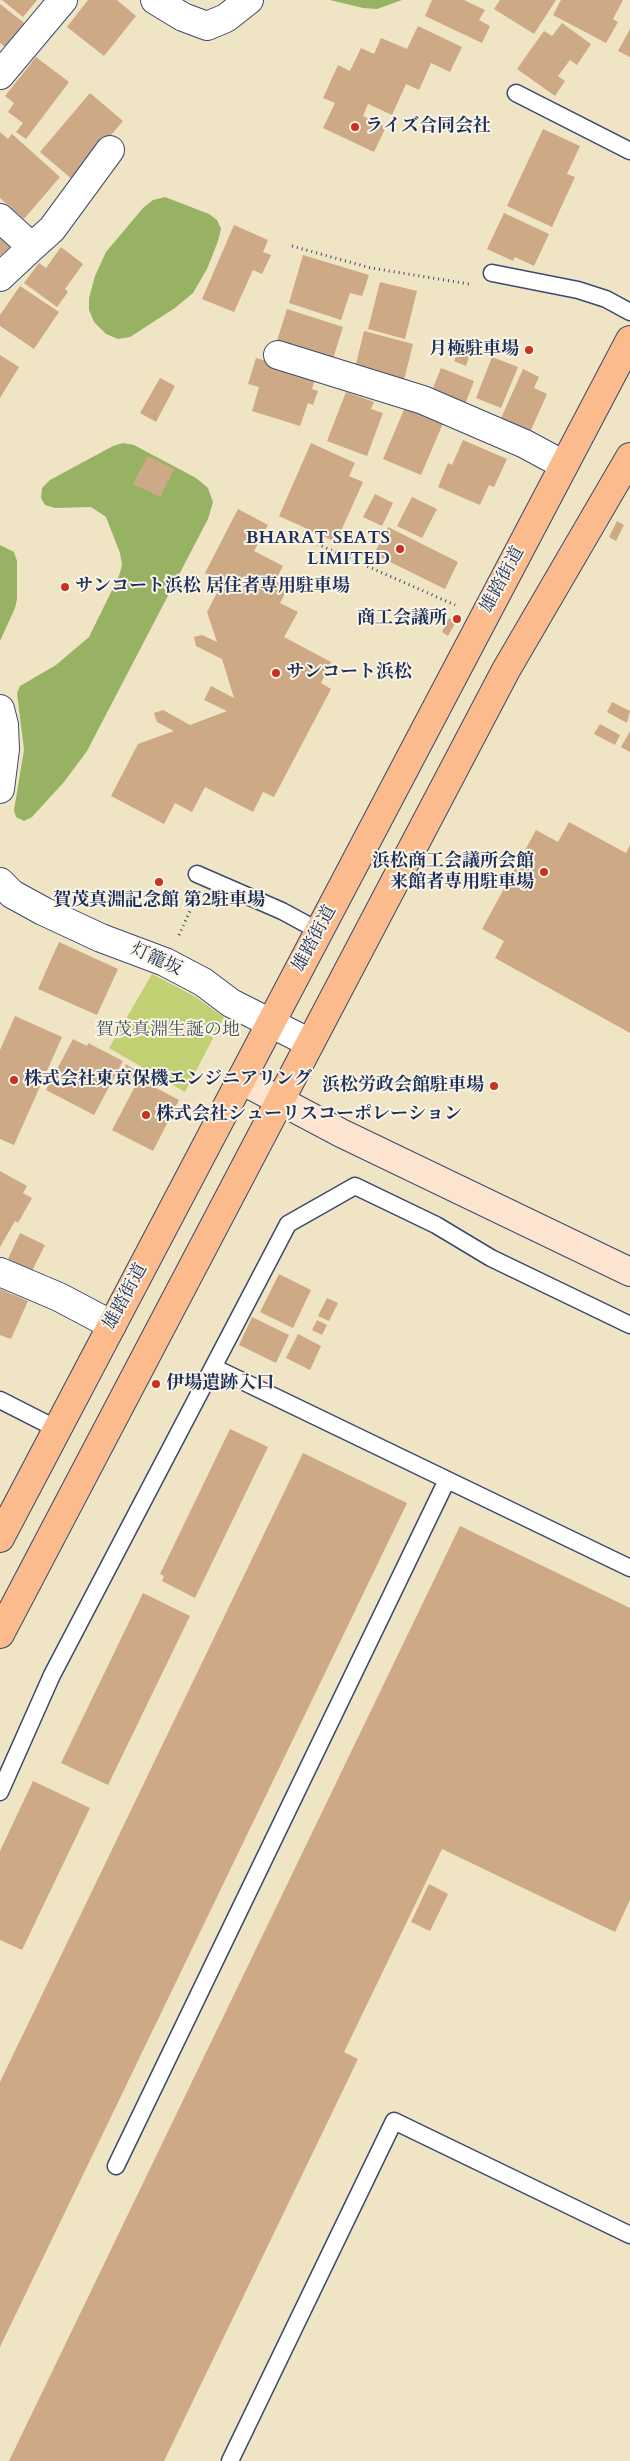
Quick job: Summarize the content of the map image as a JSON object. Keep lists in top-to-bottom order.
{
  "streets": {
    "main road": ["雄踏街道"],
    "street": ["灯籠坂"]
  },
  "crossings": [
    ["雄踏街道", "灯籠坂"]
  ],
  "parks": ["賀茂真淵生誕の地"],
  "places": [
    "ライズ合同会社",
    "月極駐車場",
    "BHARAT SEATS LIMITED",
    "サンコート浜松 居住者専用駐車場",
    "商工会議所",
    "サンコート浜松",
    "浜松商工会議所会館 来館者専用駐車場",
    "賀茂真淵記念館 第2駐車場",
    "株式会社東京保機エンジニアリング",
    "浜松労政会館駐車場",
    "株式会社シューリスコーポレーション",
    "伊場遺跡入口"
  ]
}
